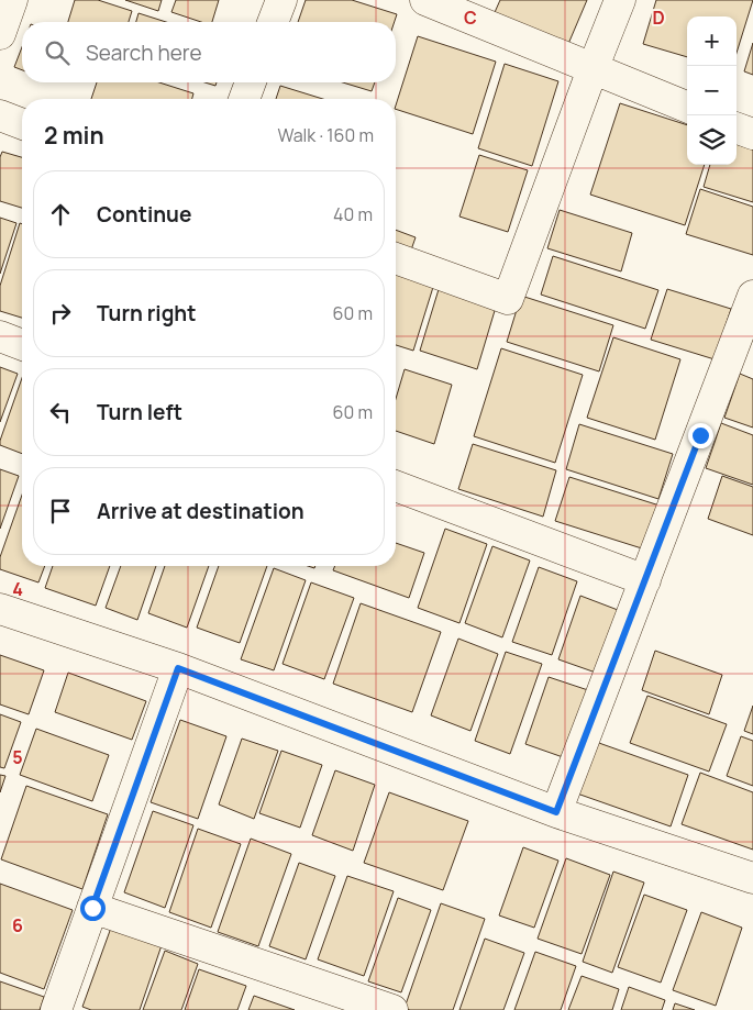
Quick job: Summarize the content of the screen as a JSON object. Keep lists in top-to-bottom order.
{
  "page": {
    "map_buttons": ["+", "−"],
    "search": "Search here",
    "heading": ["2 min", "Walk · 160 m"],
    "list": [
      ["Continue", "40 m"],
      ["Turn right", "60 m"],
      ["Turn left", "60 m"],
      "Arrive at destination"
    ]
  },
  "grid": {
    "columns": ["C", "D"],
    "rows": ["4", "5", "6"]
  }
}
